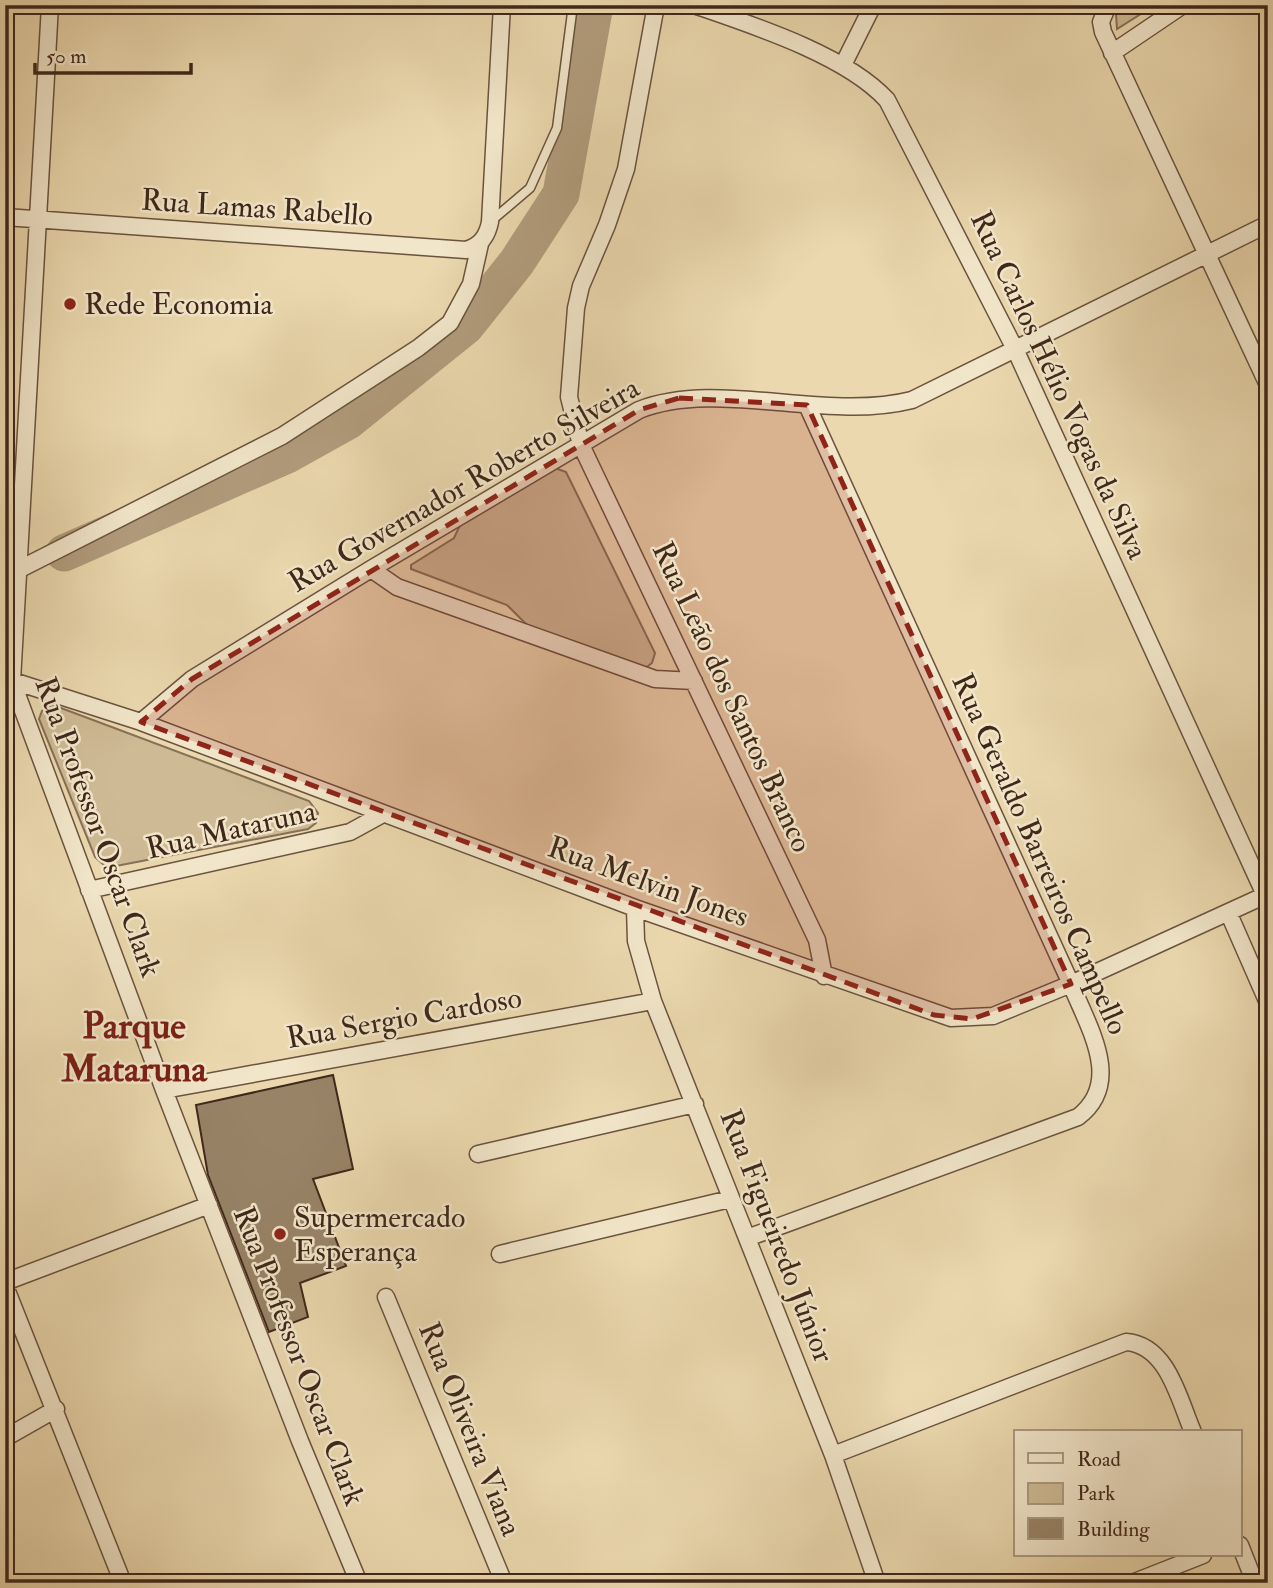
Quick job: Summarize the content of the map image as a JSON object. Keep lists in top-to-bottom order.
{
  "streets": {
    "street": [
      "Rua Lamas Rabello",
      "Rua Carlos Hélio Vogas da Silva",
      "Rua Governador Roberto Silveira",
      "Rua Leão dos Santos Branco",
      "Rua Professor Oscar Clark",
      "Rua Mataruna",
      "Rua Geraldo Barreiros Campello",
      "Rua Melvin Jones",
      "Rua Sergio Cardoso",
      "Rua Figueiredo Júnior",
      "Rua Oliveira Viana"
    ]
  },
  "crossings": [
    ["Rua Lamas Rabello", "Rua Professor Oscar Clark"],
    ["Rua Carlos Hélio Vogas da Silva", "Rua Governador Roberto Silveira"],
    ["Rua Carlos Hélio Vogas da Silva", "Rua Melvin Jones"],
    ["Rua Governador Roberto Silveira", "Rua Leão dos Santos Branco"],
    ["Rua Governador Roberto Silveira", "Rua Geraldo Barreiros Campello"],
    ["Rua Governador Roberto Silveira", "Rua Melvin Jones"],
    ["Rua Leão dos Santos Branco", "Rua Melvin Jones"],
    ["Rua Professor Oscar Clark", "Rua Mataruna"],
    ["Rua Professor Oscar Clark", "Rua Melvin Jones"],
    ["Rua Professor Oscar Clark", "Rua Sergio Cardoso"],
    ["Rua Mataruna", "Rua Melvin Jones"],
    ["Rua Geraldo Barreiros Campello", "Rua Melvin Jones"],
    ["Rua Geraldo Barreiros Campello", "Rua Figueiredo Júnior"],
    ["Rua Melvin Jones", "Rua Figueiredo Júnior"],
    ["Rua Sergio Cardoso", "Rua Figueiredo Júnior"]
  ],
  "districts": ["Parque Mataruna"],
  "places": ["Rede Economia", "Supermercado Esperança"],
  "legend": ["Road", "Park", "Building"],
  "scale_bar": "50 m"
}
